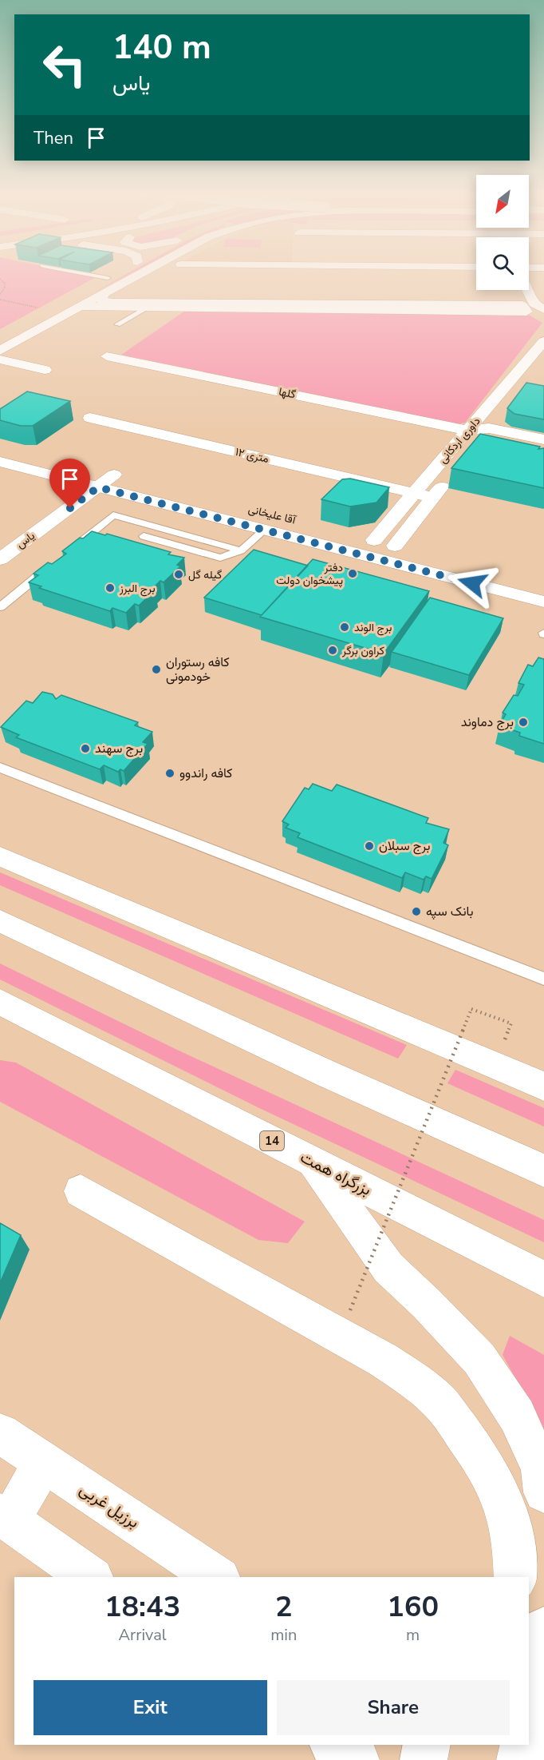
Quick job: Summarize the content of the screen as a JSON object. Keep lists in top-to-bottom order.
{
  "streets": {
    "main road": [
      "گلها",
      "داوری اردکانی",
      "۱۲ متری",
      "آقا علیخانی",
      "یاس",
      "14",
      "بزرگراه همت",
      "برزیل غربی"
    ]
  },
  "crossings": [
    ["گلها", "داوری اردکانی"],
    ["داوری اردکانی", "۱۲ متری"],
    ["داوری اردکانی", "آقا علیخانی"],
    ["آقا علیخانی", "یاس"]
  ],
  "places": [
    "دفتر پیشخوان دولت",
    "گیله گل",
    "برج البرز",
    "برج الوند",
    "کراون برگر",
    "کافه رستوران خودمونی",
    "برج دماوند",
    "برج سهند",
    "کافه راندوو",
    "برج سبلان",
    "بانک سپه"
  ],
  "north": "bottom left",
  "page": {
    "turn": ["140 m", "یاس"],
    "then": "Then",
    "eta": [
      "18:43",
      "Arrival",
      "2",
      "min",
      "160",
      "m"
    ],
    "buttons": ["Exit", "Share"]
  }
}
